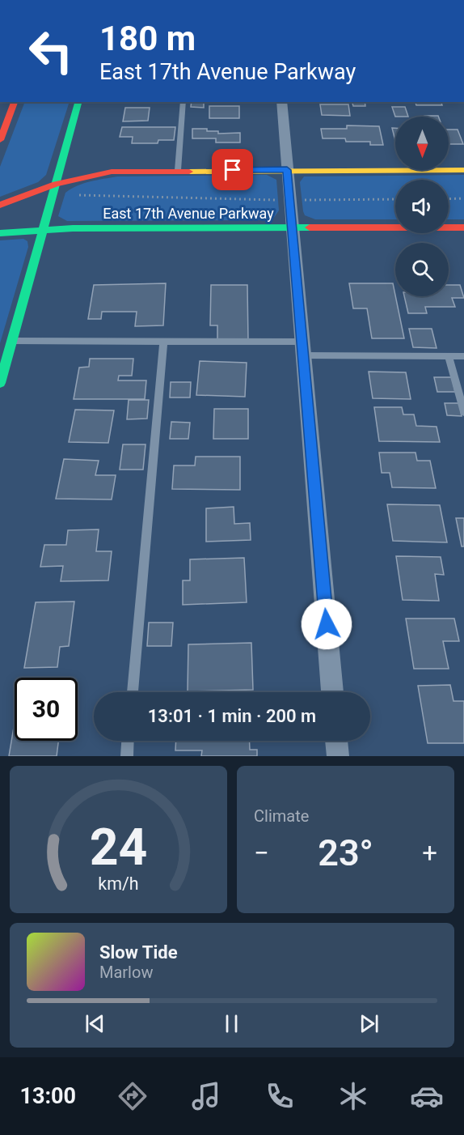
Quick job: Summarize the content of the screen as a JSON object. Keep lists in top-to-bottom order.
{
  "streets": {
    "main road": ["East 17th Avenue Parkway"]
  },
  "north": "bottom",
  "page": {
    "turn": ["180 m", "East 17th Avenue Parkway"],
    "limit": "30",
    "trip": "13:01 · 1 min · 200 m",
    "tile": "Climate",
    "heat": ["−", "23°", "+"],
    "song": ["Slow Tide", "Marlow"],
    "tabs": "13:00",
    "gauge": ["24", "km/h"]
  }
}
